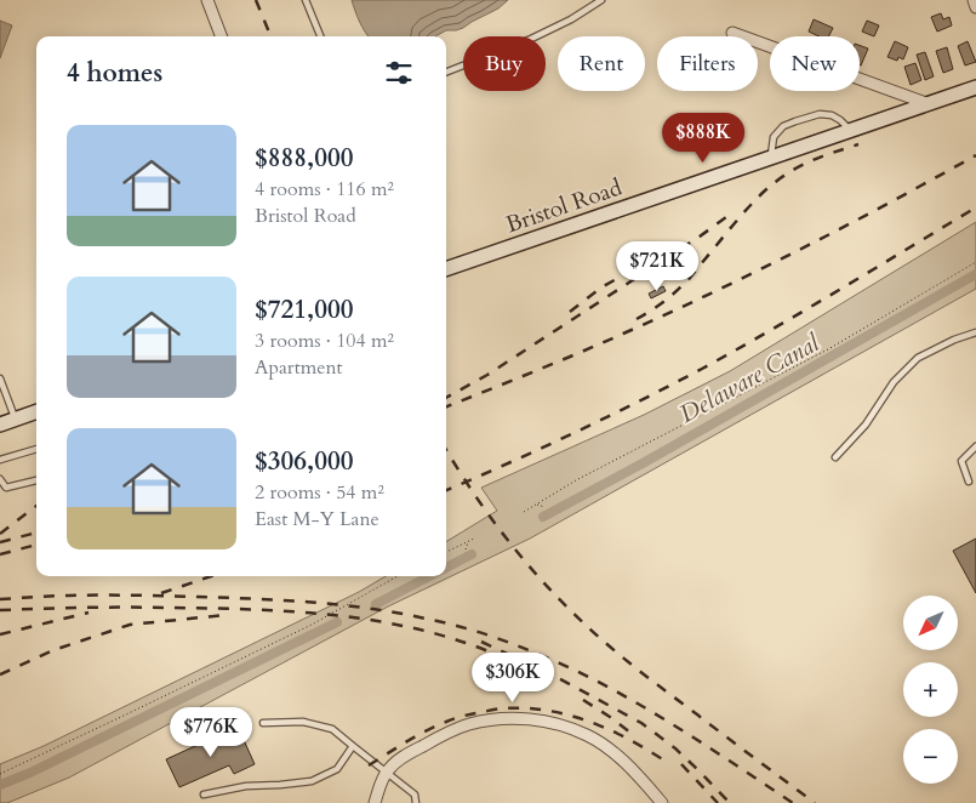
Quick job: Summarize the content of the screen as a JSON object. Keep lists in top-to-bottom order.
{
  "streets": {
    "main road": ["Bristol Road"]
  },
  "water": ["Delaware Canal"],
  "north": "bottom left",
  "page": {
    "chip": [
      "Buy",
      "Rent",
      "Filters",
      "New"
    ],
    "heading": "4 homes",
    "list": [
      {
        "name": "$888,000",
        "note": "4 rooms · 116 m² · Bristol Road"
      },
      {
        "name": "$721,000",
        "note": "3 rooms · 104 m² · Apartment"
      },
      {
        "name": "$306,000",
        "note": "2 rooms · 54 m² · East M-Y Lane"
      }
    ],
    "price": [
      "$888K",
      "$721K",
      "$306K",
      "$776K"
    ],
    "map_buttons": ["+", "−"]
  }
}
